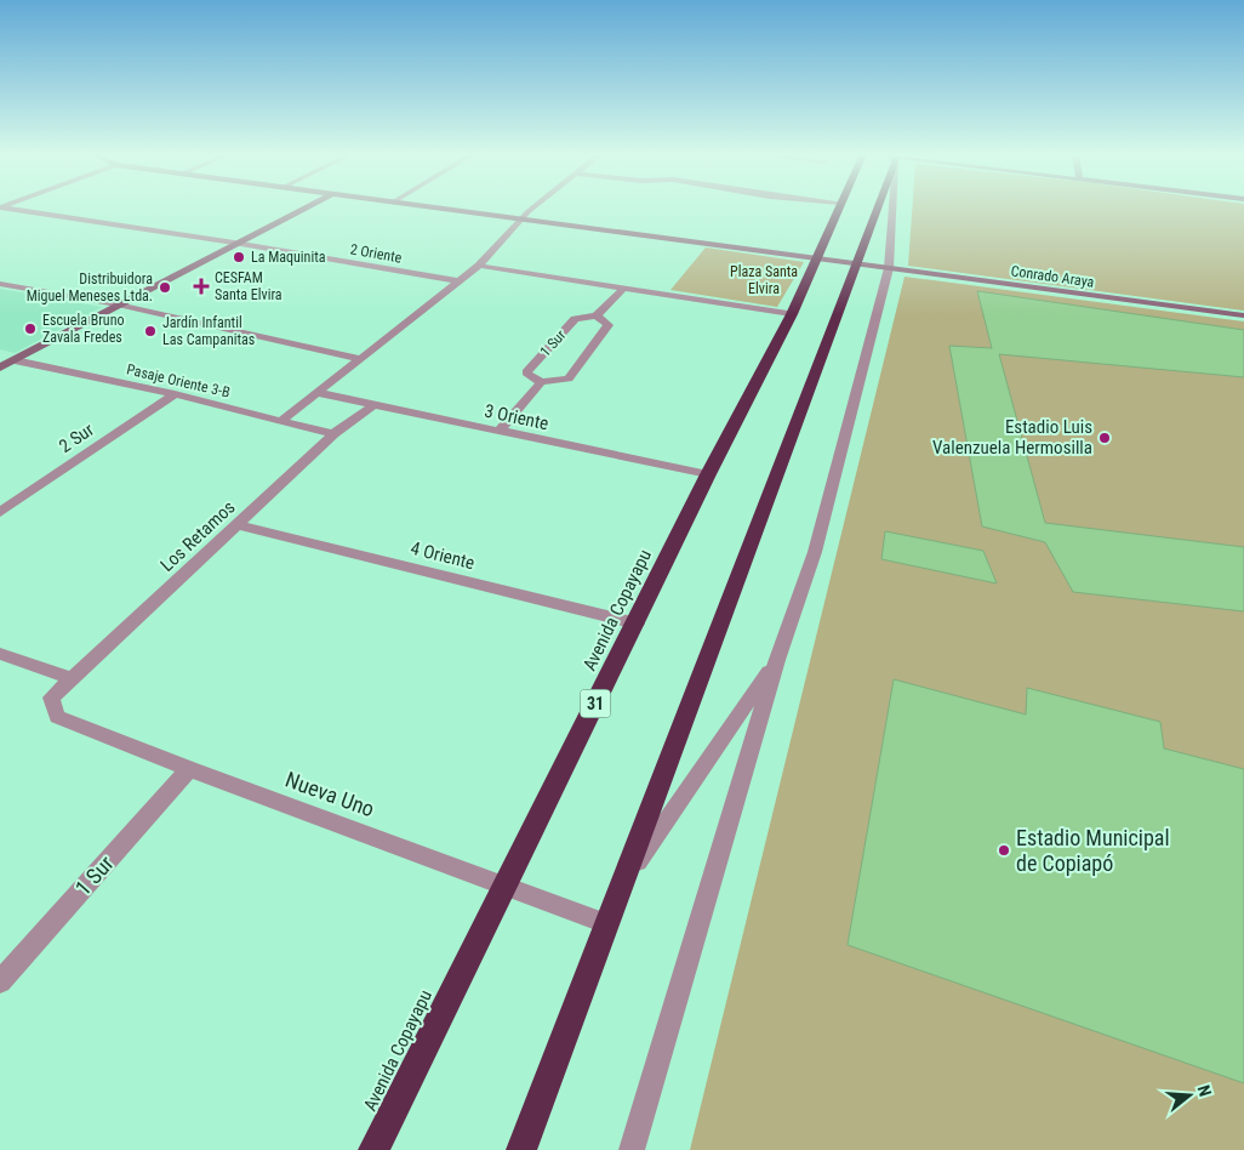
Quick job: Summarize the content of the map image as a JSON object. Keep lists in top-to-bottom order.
{
  "streets": {
    "highway": ["Avenida Copayapu", "31"],
    "street": [
      "2 Oriente",
      "Conrado Araya",
      "1 Sur",
      "Pasaje Oriente 3-B",
      "3 Oriente",
      "2 Sur",
      "Los Retamos",
      "4 Oriente",
      "Nueva Uno"
    ]
  },
  "crossings": [
    ["Conrado Araya", "Avenida Copayapu"],
    ["1 Sur", "3 Oriente"],
    ["1 Sur", "Nueva Uno"],
    ["Pasaje Oriente 3-B", "2 Sur"],
    ["Pasaje Oriente 3-B", "Los Retamos"],
    ["3 Oriente", "Los Retamos"],
    ["3 Oriente", "Avenida Copayapu"],
    ["Los Retamos", "4 Oriente"],
    ["Los Retamos", "Nueva Uno"],
    ["4 Oriente", "Avenida Copayapu"],
    ["Avenida Copayapu", "Nueva Uno"]
  ],
  "parks": ["Plaza Santa Elvira"],
  "places": {
    "other": [
      "La Maquinita",
      "Distribuidora Miguel Meneses Ltda.",
      "Escuela Bruno Zavala Fredes",
      "Jardín Infantil Las Campanitas",
      "Estadio Luis Valenzuela Hermosilla",
      "Estadio Municipal de Copiapó"
    ],
    "health": ["CESFAM Santa Elvira"]
  },
  "north": "right"
}
